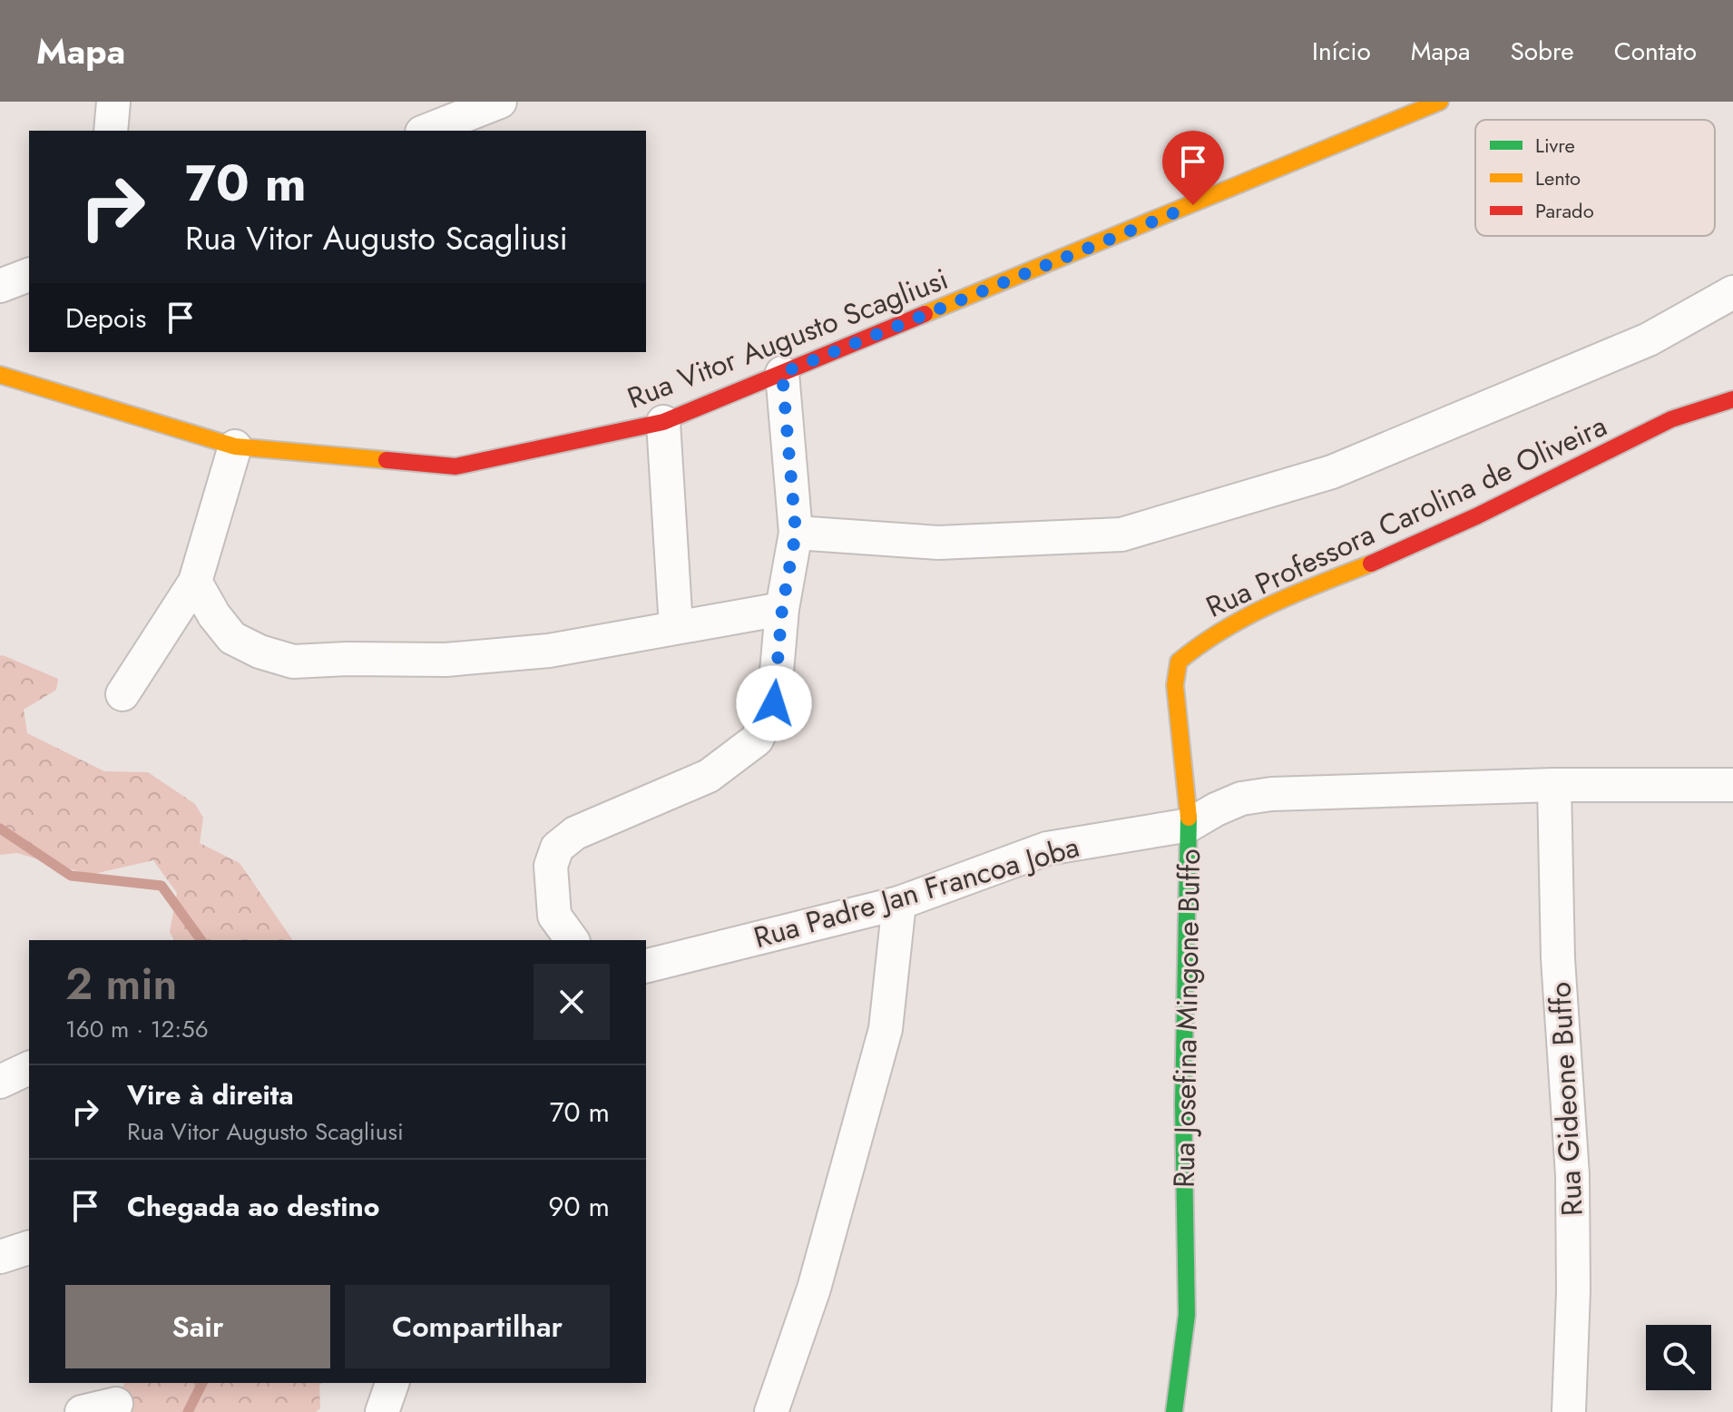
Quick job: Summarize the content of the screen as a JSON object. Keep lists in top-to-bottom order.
{
  "streets": {
    "street": [
      "Rua Vitor Augusto Scagliusi",
      "Rua Professora Carolina de Oliveira",
      "Rua Padre Jan Francoa Joba",
      "Rua Josefina Mingone Buffo",
      "Rua Gideone Buffo"
    ]
  },
  "crossings": [
    ["Rua Professora Carolina de Oliveira", "Rua Padre Jan Francoa Joba"],
    ["Rua Professora Carolina de Oliveira", "Rua Josefina Mingone Buffo"],
    ["Rua Padre Jan Francoa Joba", "Rua Josefina Mingone Buffo"],
    ["Rua Josefina Mingone Buffo", "Rua Gideone Buffo"]
  ],
  "legend": ["Livre", "Lento", "Parado"],
  "page": {
    "header": "Mapa",
    "nav": [
      "Início",
      "Mapa",
      "Sobre",
      "Contato"
    ],
    "turn": ["70 m", "Rua Vitor Augusto Scagliusi"],
    "then": "Depois",
    "heading": ["2 min", "160 m · 12:56"],
    "list": [
      {
        "name": "Vire à direita",
        "note": "Rua Vitor Augusto Scagliusi",
        "value": "70 m"
      },
      {
        "name": "Chegada ao destino",
        "value": "90 m"
      }
    ],
    "buttons": ["Sair", "Compartilhar"]
  }
}
